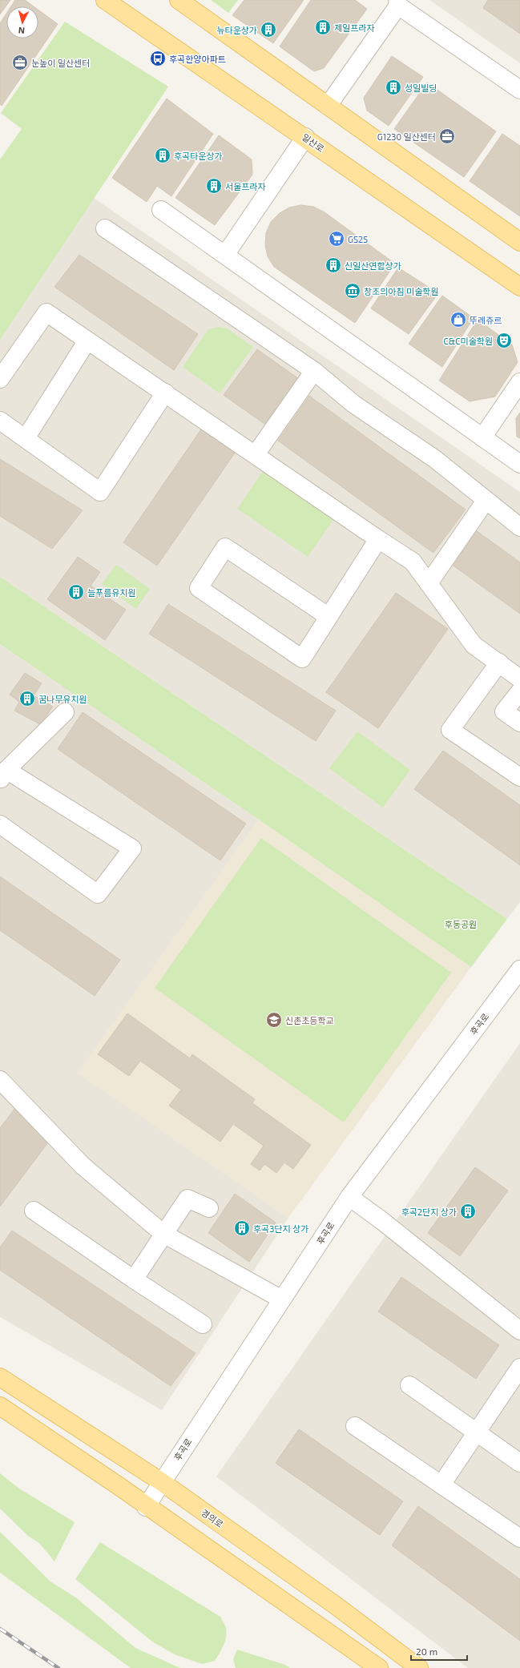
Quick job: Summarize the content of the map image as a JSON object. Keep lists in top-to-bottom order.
{
  "streets": {
    "main road": ["일산로", "경의로"],
    "street": ["후곡로"]
  },
  "crossings": [
    ["후곡로", "경의로"]
  ],
  "parks": ["후동공원"],
  "places": {
    "building": [
      "제일프라자",
      "뉴타운상가",
      "성일빌딩",
      "후곡타운상가",
      "서울프라자",
      "신일산연합상가",
      "늘푸름유치원",
      "꿈나무유치원",
      "후곡2단지 상가",
      "후곡3단지 상가"
    ],
    "bus stop": ["후곡한양아파트"],
    "office": ["눈높이 일산센터", "G1230 일산센터"],
    "supermarket": ["GS25"],
    "museum": ["창조의아침 미술학원"],
    "shop": ["뚜레쥬르"],
    "theatre": ["C&C미술학원"],
    "school or university": ["신촌초등학교"]
  },
  "scale_bar": "20 m",
  "north": "bottom"
}
